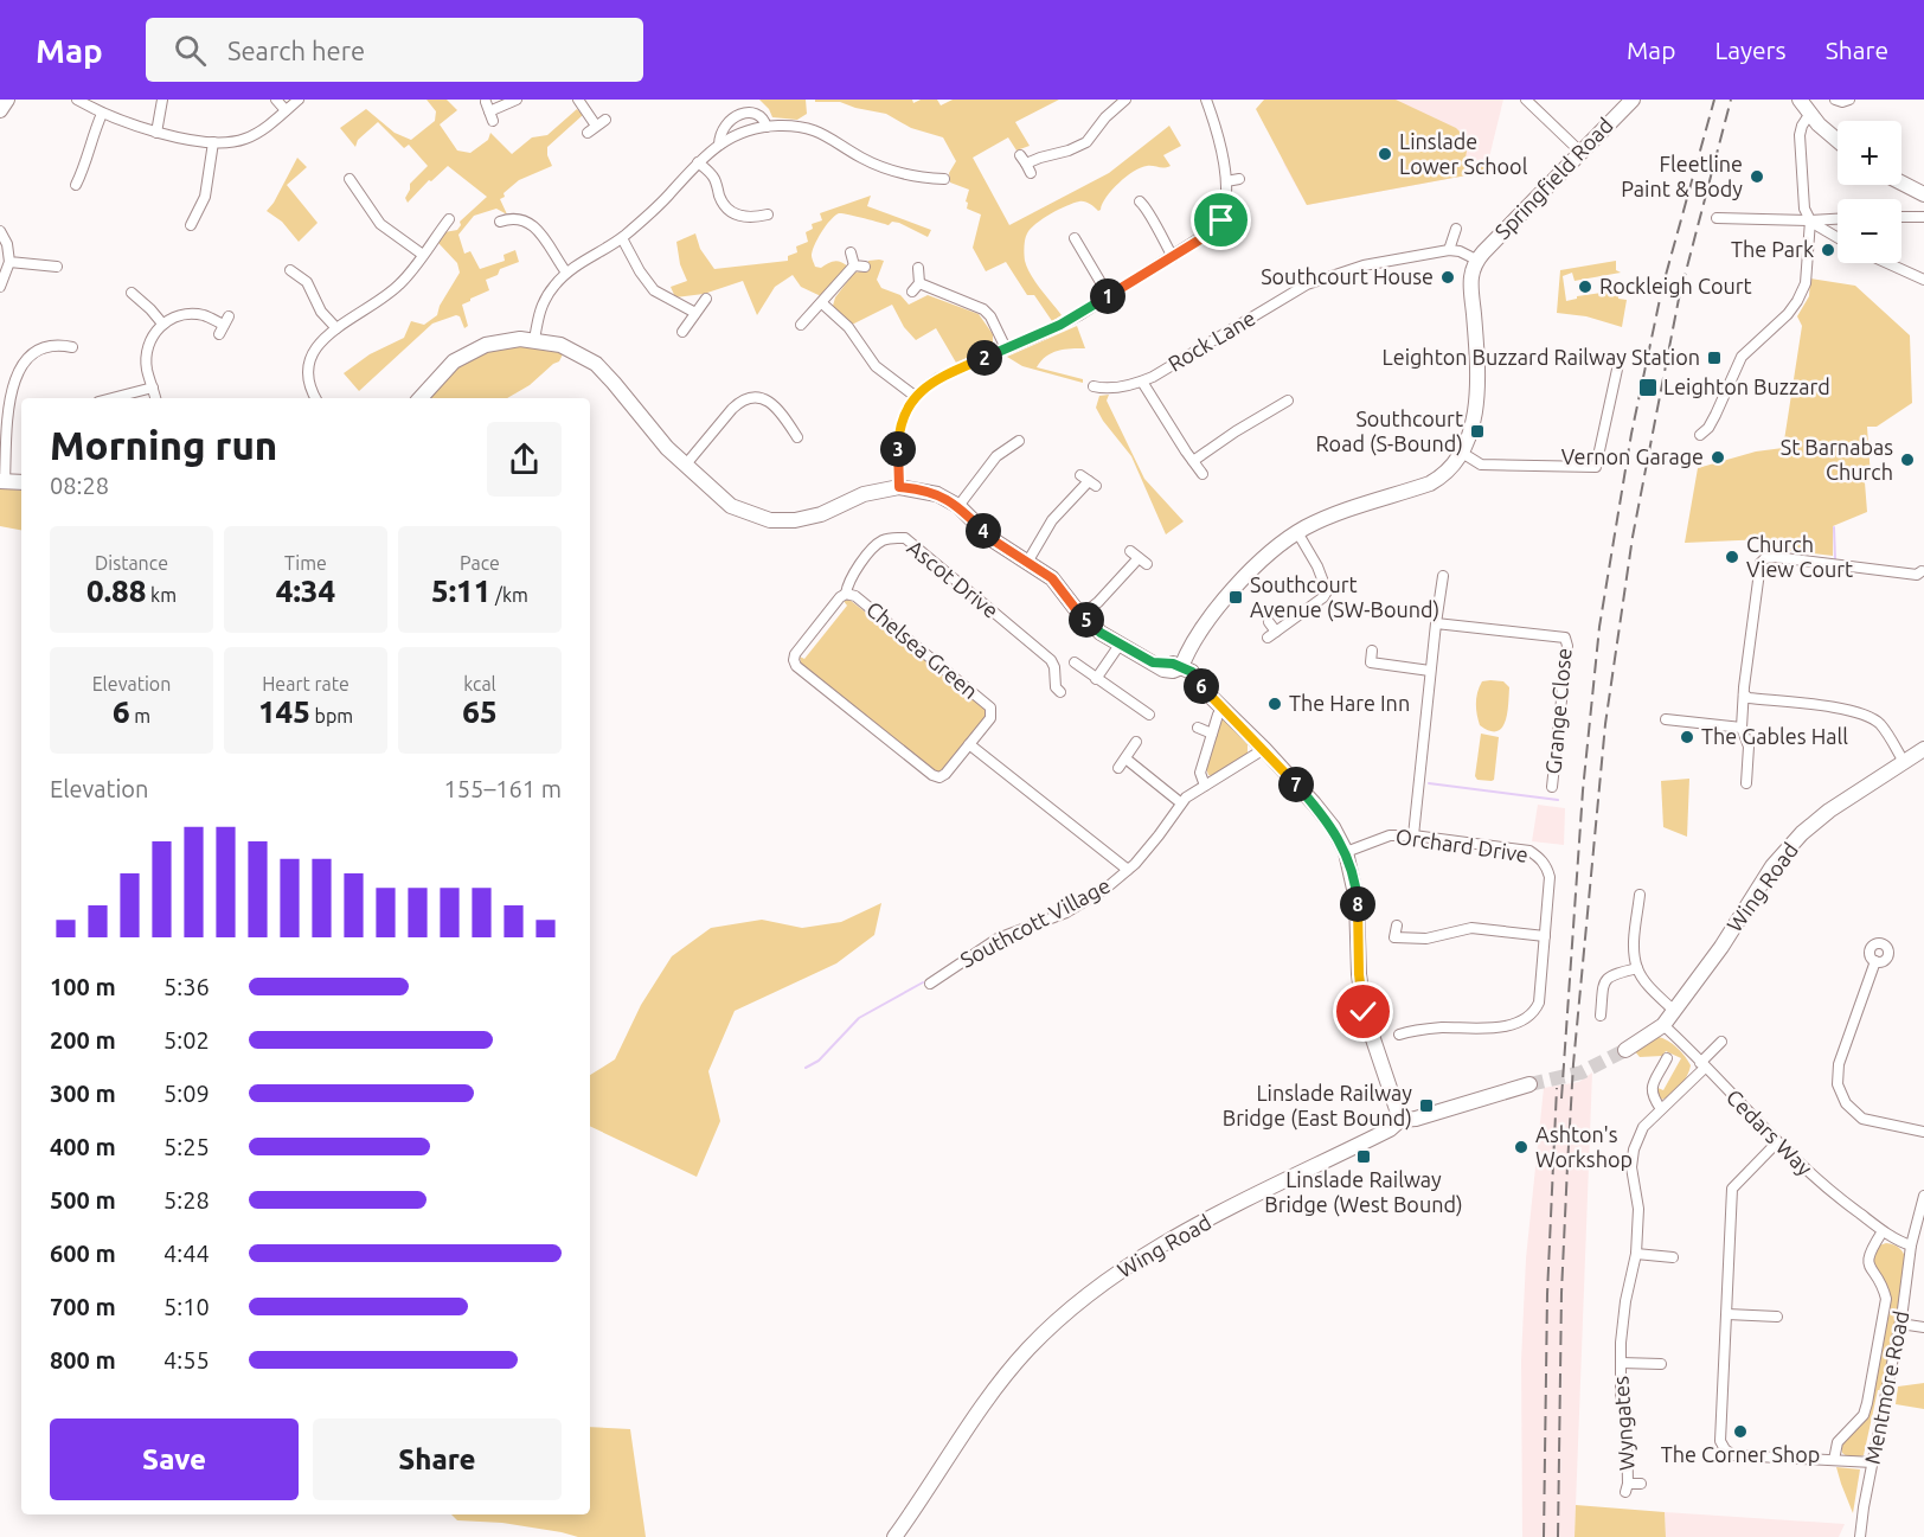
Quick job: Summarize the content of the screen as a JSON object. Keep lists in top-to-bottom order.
{
  "streets": {
    "street": [
      "Springfield Road",
      "Rock Lane",
      "Ascot Drive",
      "Chelsea Green",
      "Grange Close",
      "Orchard Drive",
      "Wing Road",
      "Southcott Village",
      "Cedars Way",
      "Mentmore Road",
      "Wyngates"
    ]
  },
  "crossings": [
    ["Springfield Road", "Rock Lane"],
    ["Ascot Drive", "Chelsea Green"],
    ["Wing Road", "Cedars Way"],
    ["Cedars Way", "Mentmore Road"],
    ["Cedars Way", "Wyngates"]
  ],
  "places": {
    "other": [
      "Linslade Lower School",
      "Fleetline Paint & Body",
      "The Park",
      "Southcourt House",
      "Rockleigh Court",
      "Vernon Garage",
      "St Barnabas Church",
      "Church View Court",
      "The Hare Inn",
      "The Gables Hall",
      "Ashton's Workshop",
      "The Corner Shop"
    ],
    "transit": [
      "Leighton Buzzard Railway Station",
      "Leighton Buzzard",
      "Southcourt Road (S-Bound)",
      "Southcourt Avenue (SW-Bound)",
      "Linslade Railway Bridge (East Bound)",
      "Linslade Railway Bridge (West Bound)"
    ]
  },
  "page": {
    "header": "Map",
    "search": "Search here",
    "nav": ["Map", "Layers", "Share"],
    "map_buttons": ["+", "−"],
    "pins": [
      "1",
      "2",
      "3",
      "4",
      "5",
      "6",
      "7",
      "8"
    ],
    "heading": ["Morning run", "08:28"],
    "stats": [
      ["Distance", "0.88 km"],
      ["Time", "4:34"],
      ["Pace", "5:11 /km"],
      ["Elevation", "6 m"],
      ["Heart rate", "145 bpm"],
      ["kcal", "65"]
    ],
    "chart": ["Elevation", "155–161 m"],
    "list": [
      {
        "name": "100 m",
        "note": "5:36"
      },
      {
        "name": "200 m",
        "note": "5:02"
      },
      {
        "name": "300 m",
        "note": "5:09"
      },
      {
        "name": "400 m",
        "note": "5:25"
      },
      {
        "name": "500 m",
        "note": "5:28"
      },
      {
        "name": "600 m",
        "note": "4:44"
      },
      {
        "name": "700 m",
        "note": "5:10"
      },
      {
        "name": "800 m",
        "note": "4:55"
      }
    ],
    "buttons": ["Save", "Share"]
  }
}
